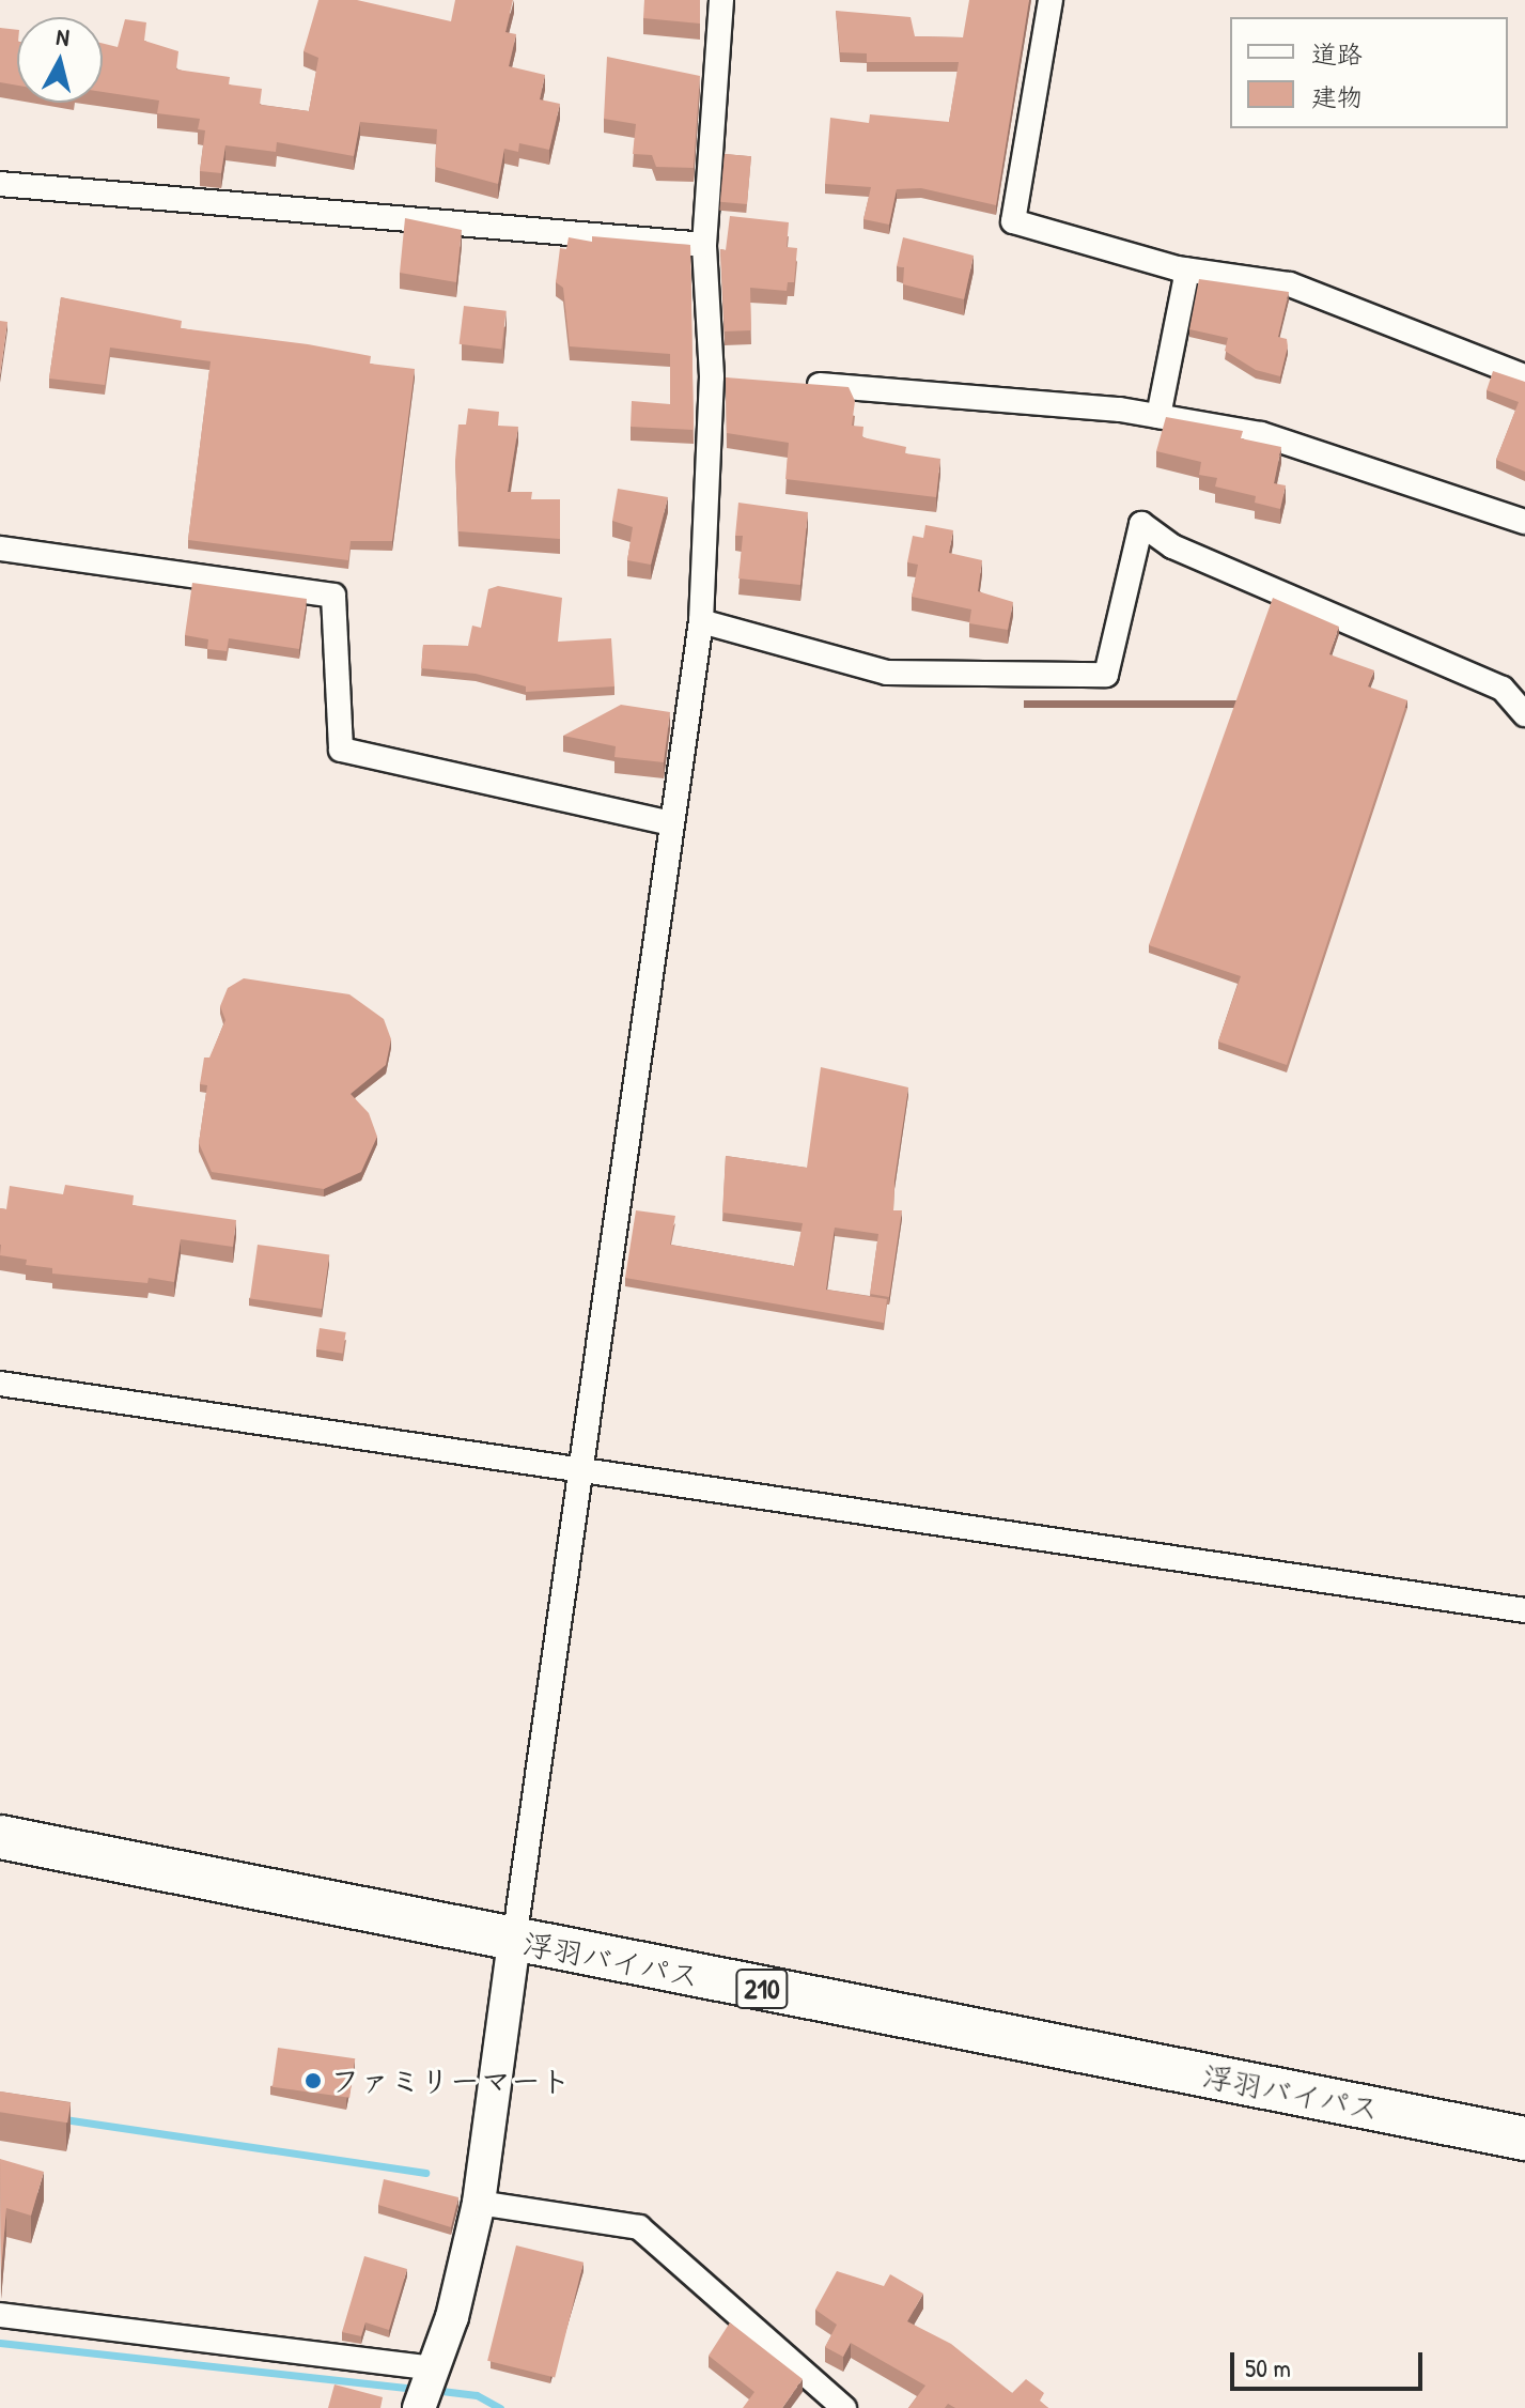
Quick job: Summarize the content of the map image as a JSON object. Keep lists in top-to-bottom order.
{
  "streets": {
    "highway": ["浮羽バイパス", "210"]
  },
  "places": ["ファミリーマート"],
  "legend": ["道路", "建物"],
  "scale_bar": "50 m",
  "north": "top"
}
